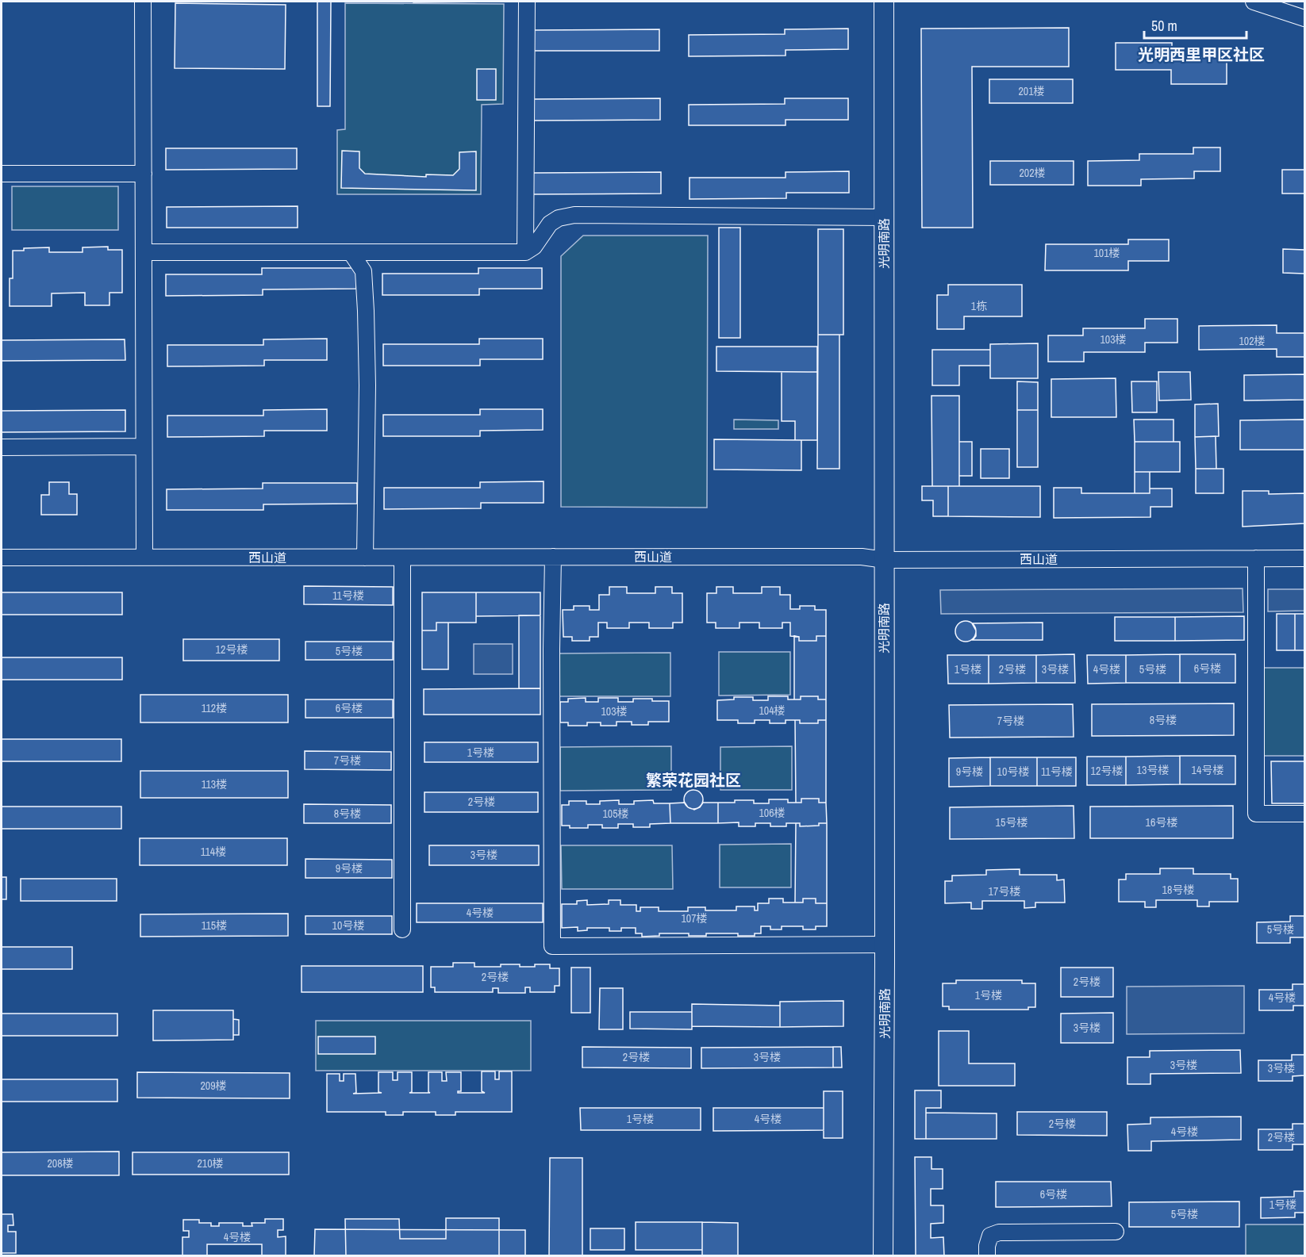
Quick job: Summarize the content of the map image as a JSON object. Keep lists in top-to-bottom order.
{
  "streets": {
    "main road": ["光明南路"],
    "street": ["西山道"]
  },
  "crossings": [
    ["光明南路", "西山道"]
  ],
  "districts": ["光明西里甲区社区", "繁荣花园社区"],
  "house_numbers": [
    "201楼",
    "202楼",
    "101楼",
    "1栋",
    "103楼",
    "102楼",
    "11号楼",
    "12号楼",
    "5号楼",
    "6号楼",
    "1号楼",
    "2号楼",
    "3号楼",
    "4号楼",
    "5号楼",
    "112楼",
    "6号楼",
    "104楼",
    "103楼",
    "8号楼",
    "7号楼",
    "1号楼",
    "7号楼",
    "13号楼",
    "14号楼",
    "12号楼",
    "9号楼",
    "10号楼",
    "11号楼",
    "113楼",
    "2号楼",
    "106楼",
    "8号楼",
    "105楼",
    "15号楼",
    "16号楼",
    "114楼",
    "3号楼",
    "9号楼",
    "18号楼",
    "17号楼",
    "4号楼",
    "107楼",
    "115楼",
    "10号楼",
    "5号楼",
    "2号楼",
    "2号楼",
    "1号楼",
    "4号楼",
    "3号楼",
    "2号楼",
    "3号楼",
    "3号楼",
    "3号楼",
    "209楼",
    "1号楼",
    "4号楼",
    "2号楼",
    "4号楼",
    "2号楼",
    "208楼",
    "210楼",
    "6号楼",
    "1号楼",
    "5号楼",
    "4号楼"
  ],
  "scale_bar": "50 m"
}
